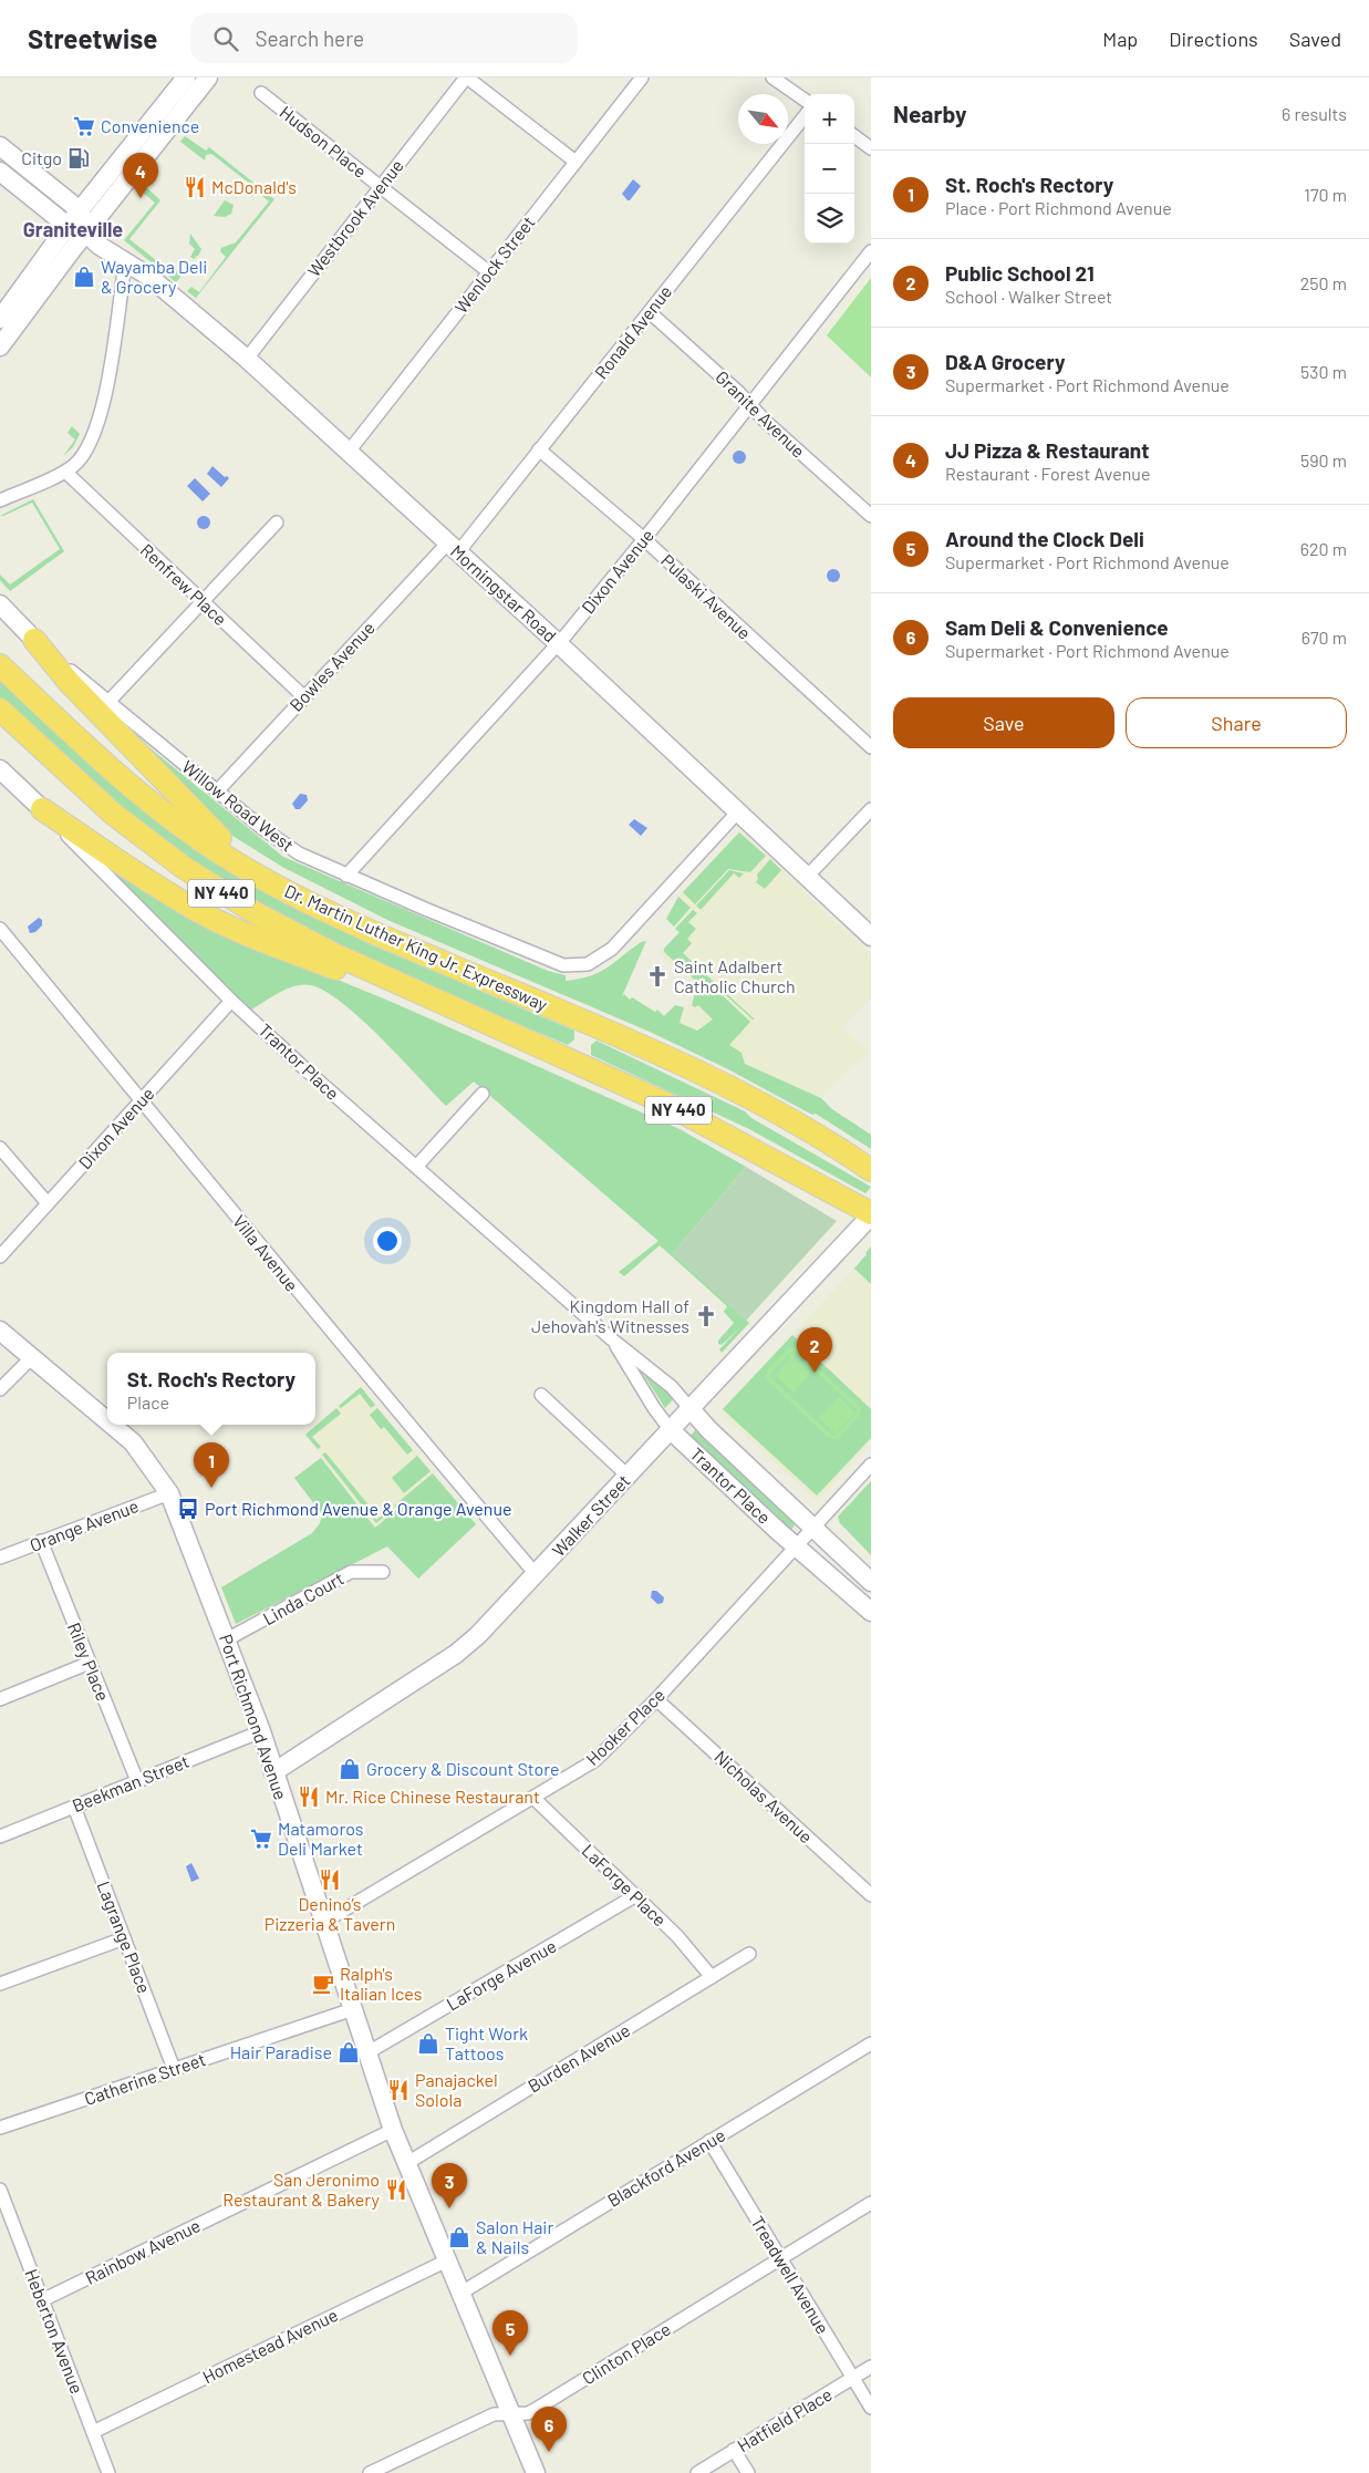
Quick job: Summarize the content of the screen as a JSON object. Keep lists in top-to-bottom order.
{
  "streets": {
    "highway": ["NY 440", "Dr. Martin Luther King Jr. Expressway"],
    "main road": [
      "Morningstar Road",
      "Willow Road West",
      "Trantor Place",
      "Walker Street",
      "Port Richmond Avenue"
    ],
    "street": [
      "Hudson Place",
      "Westbrook Avenue",
      "Wenlock Street",
      "Ronald Avenue",
      "Granite Avenue",
      "Dixon Avenue",
      "Renfrew Place",
      "Pulaski Avenue",
      "Bowles Avenue",
      "Villa Avenue",
      "Orange Avenue",
      "Linda Court",
      "Riley Place",
      "Hooker Place",
      "Beekman Street",
      "Nicholas Avenue",
      "LaForge Place",
      "Lagrange Place",
      "LaForge Avenue",
      "Burden Avenue",
      "Catherine Street",
      "Blackford Avenue",
      "Rainbow Avenue",
      "Treadwell Avenue",
      "Heberton Avenue",
      "Homestead Avenue",
      "Clinton Place",
      "Hatfield Place"
    ]
  },
  "crossings": [
    ["Hudson Place", "Westbrook Avenue"],
    ["Hudson Place", "Wenlock Street"],
    ["Westbrook Avenue", "Morningstar Road"],
    ["Wenlock Street", "Morningstar Road"],
    ["Ronald Avenue", "Granite Avenue"],
    ["Ronald Avenue", "Morningstar Road"],
    ["Ronald Avenue", "Pulaski Avenue"],
    ["Ronald Avenue", "Bowles Avenue"],
    ["Granite Avenue", "Dixon Avenue"],
    ["Dixon Avenue", "Morningstar Road"],
    ["Dixon Avenue", "Pulaski Avenue"],
    ["Dixon Avenue", "Willow Road West"],
    ["Dixon Avenue", "Trantor Place"],
    ["Dixon Avenue", "Villa Avenue"],
    ["Renfrew Place", "Bowles Avenue"],
    ["Morningstar Road", "Bowles Avenue"],
    ["Morningstar Road", "Willow Road West"],
    ["Bowles Avenue", "Willow Road West"],
    ["Dr. Martin Luther King Jr. Expressway", "Walker Street"],
    ["Trantor Place", "Walker Street"],
    ["Trantor Place", "Hooker Place"],
    ["Villa Avenue", "Walker Street"],
    ["Walker Street", "Port Richmond Avenue"],
    ["Orange Avenue", "Riley Place"],
    ["Orange Avenue", "Port Richmond Avenue"],
    ["Linda Court", "Port Richmond Avenue"],
    ["Riley Place", "Beekman Street"],
    ["Port Richmond Avenue", "Hooker Place"],
    ["Port Richmond Avenue", "Beekman Street"],
    ["Port Richmond Avenue", "LaForge Avenue"],
    ["Port Richmond Avenue", "Burden Avenue"],
    ["Port Richmond Avenue", "Catherine Street"],
    ["Port Richmond Avenue", "Blackford Avenue"],
    ["Port Richmond Avenue", "Rainbow Avenue"],
    ["Port Richmond Avenue", "Homestead Avenue"],
    ["Port Richmond Avenue", "Clinton Place"],
    ["Hooker Place", "Nicholas Avenue"],
    ["Hooker Place", "LaForge Place"],
    ["Beekman Street", "Lagrange Place"],
    ["LaForge Place", "LaForge Avenue"],
    ["LaForge Place", "Burden Avenue"],
    ["Lagrange Place", "Catherine Street"],
    ["Blackford Avenue", "Treadwell Avenue"],
    ["Rainbow Avenue", "Heberton Avenue"],
    ["Treadwell Avenue", "Clinton Place"],
    ["Treadwell Avenue", "Hatfield Place"],
    ["Heberton Avenue", "Homestead Avenue"]
  ],
  "districts": ["Graniteville"],
  "places": {
    "supermarket": ["Convenience", "Matamoros Deli Market"],
    "fuel station": ["Citgo"],
    "restaurant": [
      "McDonald's",
      "Mr. Rice Chinese Restaurant",
      "Denino’s Pizzeria & Tavern",
      "Panajackel Solola",
      "San Jeronimo Restaurant & Bakery"
    ],
    "shop": [
      "Wayamba Deli & Grocery",
      "Grocery & Discount Store",
      "Tight Work Tattoos",
      "Hair Paradise",
      "Salon Hair & Nails"
    ],
    "church": ["Saint Adalbert Catholic Church", "Kingdom Hall of Jehovah's Witnesses"],
    "bus stop": ["Port Richmond Avenue & Orange Avenue"],
    "cafe": ["Ralph's Italian Ices"]
  },
  "north": "bottom right",
  "page": {
    "header": "Streetwise",
    "search": "Search here",
    "nav": ["Map", "Directions", "Saved"],
    "heading": ["Nearby", "6 results"],
    "map_buttons": ["+", "−"],
    "list": [
      {
        "mark": "1",
        "name": "St. Roch's Rectory",
        "note": "Place · Port Richmond Avenue",
        "value": "170 m"
      },
      {
        "mark": "2",
        "name": "Public School 21",
        "note": "School · Walker Street",
        "value": "250 m"
      },
      {
        "mark": "3",
        "name": "D&A Grocery",
        "note": "Supermarket · Port Richmond Avenue",
        "value": "530 m"
      },
      {
        "mark": "4",
        "name": "JJ Pizza & Restaurant",
        "note": "Restaurant · Forest Avenue",
        "value": "590 m"
      },
      {
        "mark": "5",
        "name": "Around the Clock Deli",
        "note": "Supermarket · Port Richmond Avenue",
        "value": "620 m"
      },
      {
        "mark": "6",
        "name": "Sam Deli & Convenience",
        "note": "Supermarket · Port Richmond Avenue",
        "value": "670 m"
      }
    ],
    "pins": [
      "4",
      "2",
      "1",
      "3",
      "5",
      "6"
    ],
    "buttons": ["Save", "Share"],
    "popup": ["St. Roch's Rectory", "Place"]
  }
}
